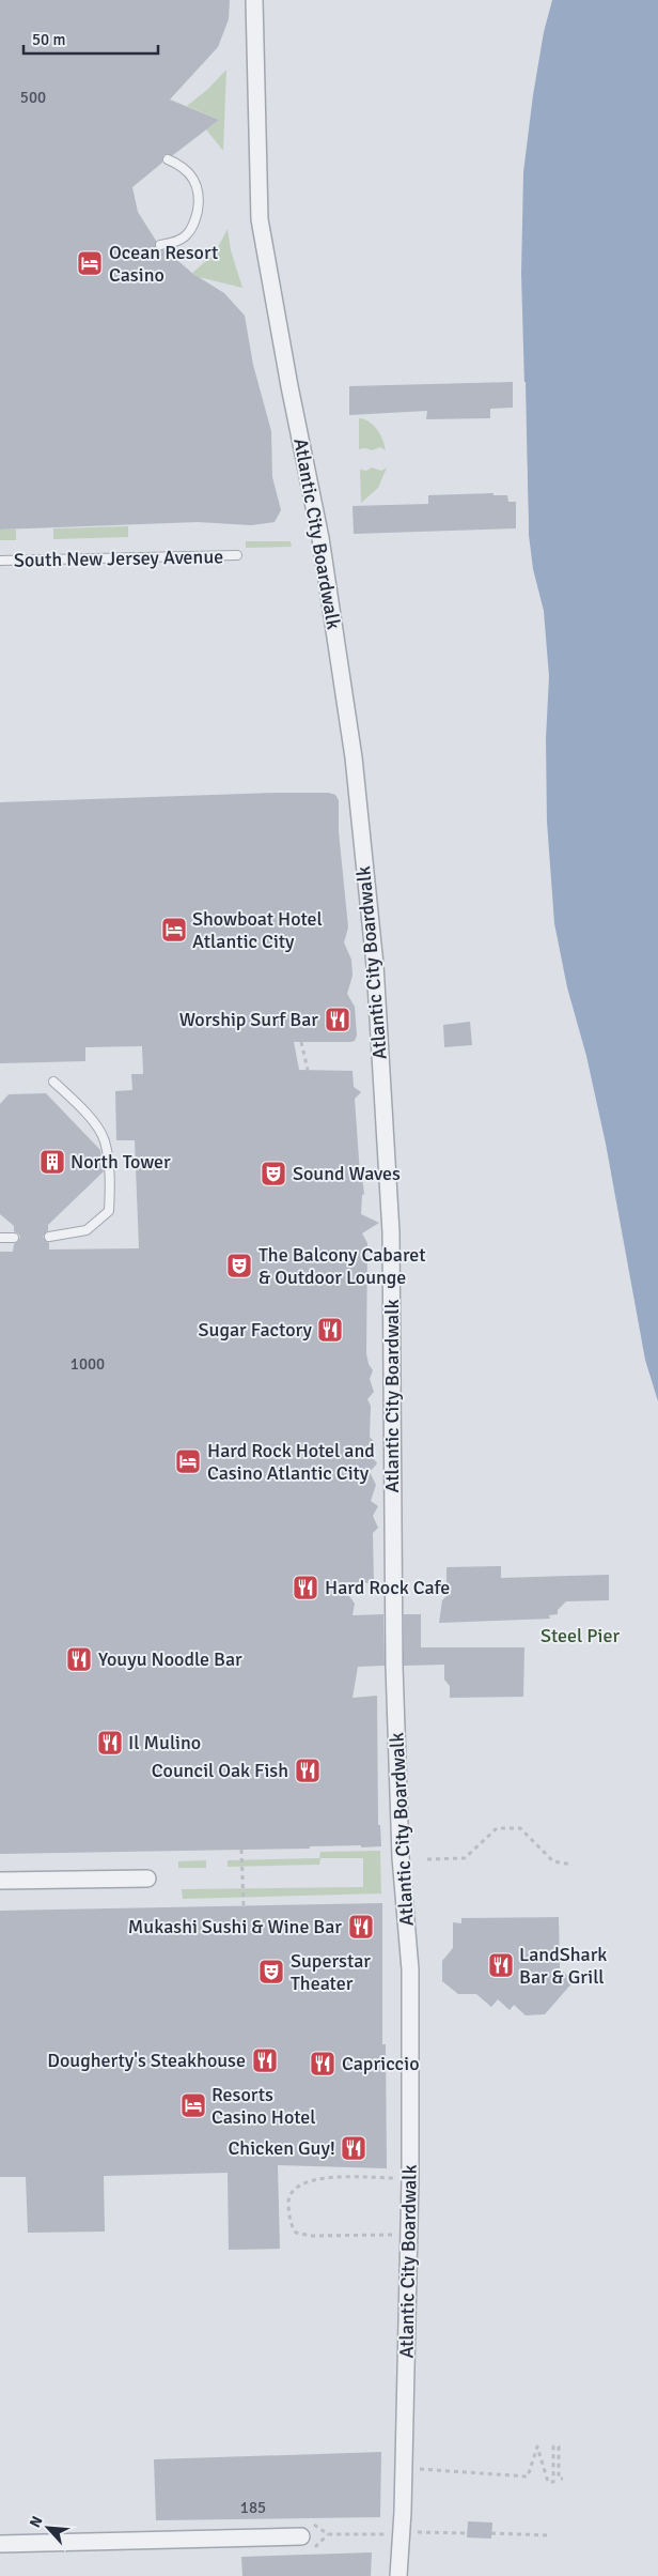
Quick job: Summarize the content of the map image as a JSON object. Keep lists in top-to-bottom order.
{
  "streets": {
    "street": ["Atlantic City Boardwalk"],
    "lane": ["South New Jersey Avenue"]
  },
  "parks": ["Steel Pier"],
  "places": {
    "hotel": [
      "Ocean Resort Casino",
      "Showboat Hotel Atlantic City",
      "Hard Rock Hotel and Casino Atlantic City",
      "Resorts Casino Hotel"
    ],
    "restaurant": [
      "Worship Surf Bar",
      "Sugar Factory",
      "Hard Rock Cafe",
      "Youyu Noodle Bar",
      "Il Mulino",
      "Council Oak Fish",
      "Mukashi Sushi & Wine Bar",
      "LandShark Bar & Grill",
      "Dougherty's Steakhouse",
      "Capriccio",
      "Chicken Guy!"
    ],
    "building": ["North Tower"],
    "theatre": ["Sound Waves", "The Balcony Cabaret & Outdoor Lounge", "Superstar Theater"]
  },
  "house_numbers": ["500", "1000", "185"],
  "scale_bar": "50 m",
  "north": "top left"
}
